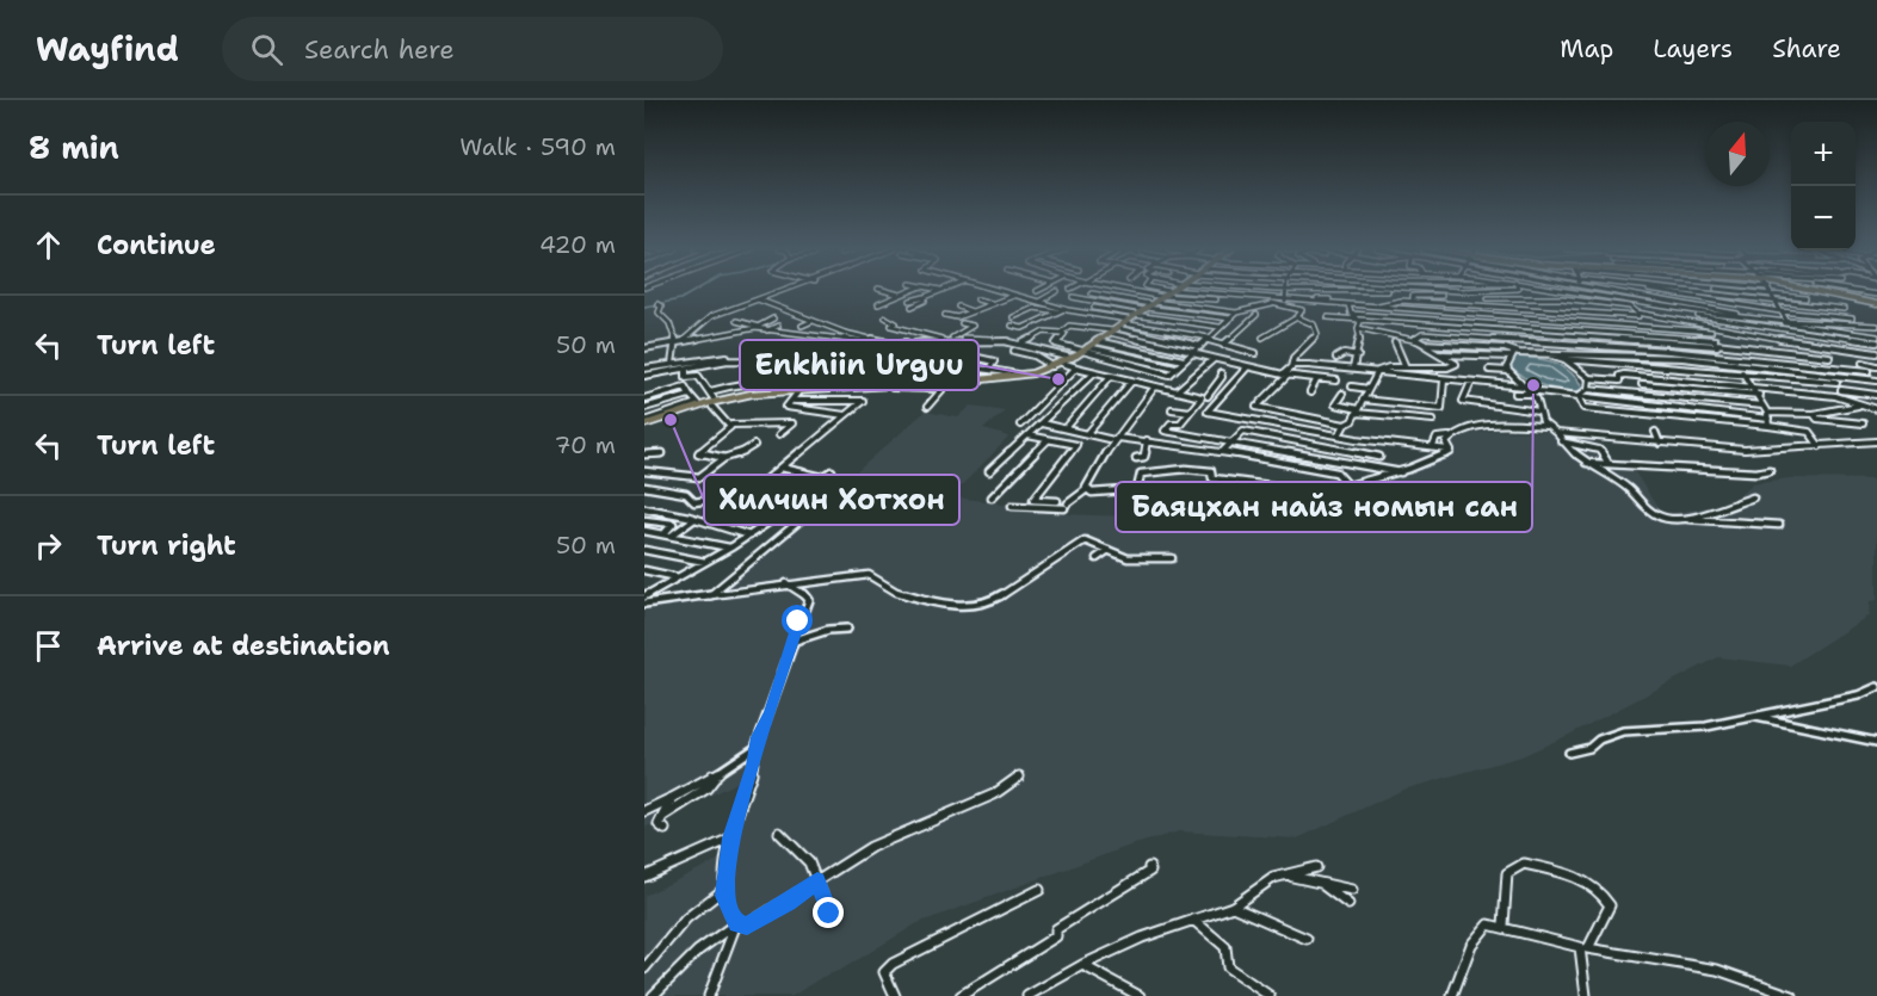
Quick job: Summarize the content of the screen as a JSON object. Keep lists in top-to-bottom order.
{
  "places": ["Enkhiin Urguu", "Баяцхан найз номын сан", "Хилчин Хотхон"],
  "north": "top",
  "page": {
    "header": "Wayfind",
    "search": "Search here",
    "nav": ["Map", "Layers", "Share"],
    "heading": ["8 min", "Walk · 590 m"],
    "map_buttons": ["+", "−"],
    "list": [
      ["Continue", "420 m"],
      ["Turn left", "50 m"],
      ["Turn left", "70 m"],
      ["Turn right", "50 m"],
      "Arrive at destination"
    ]
  }
}
